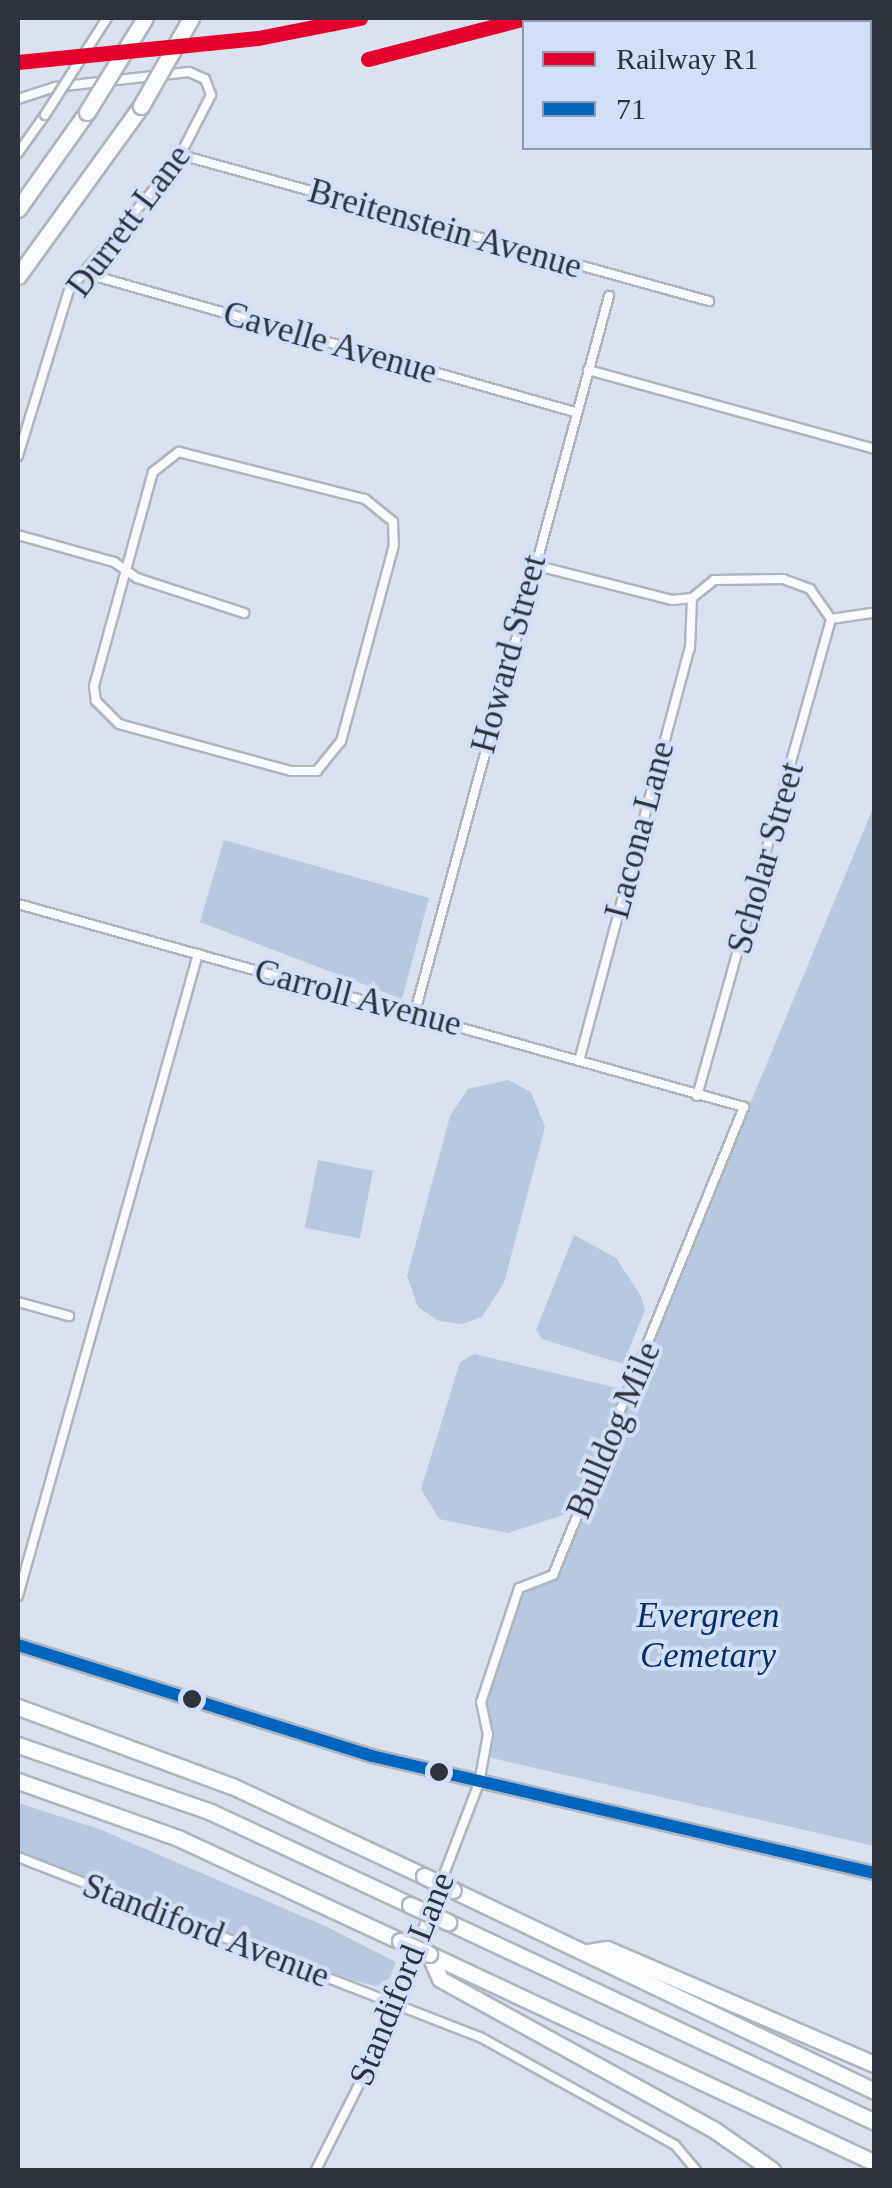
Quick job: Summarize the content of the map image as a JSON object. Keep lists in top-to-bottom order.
{
  "streets": {
    "street": [
      "Durrett Lane",
      "Breitenstein Avenue",
      "Cavelle Avenue",
      "Howard Street",
      "Lacona Lane",
      "Scholar Street",
      "Carroll Avenue",
      "Bulldog Mile",
      "Standiford Avenue",
      "Standiford Lane"
    ]
  },
  "crossings": [
    ["Durrett Lane", "Breitenstein Avenue"],
    ["Durrett Lane", "Cavelle Avenue"],
    ["Cavelle Avenue", "Howard Street"],
    ["Howard Street", "Carroll Avenue"],
    ["Lacona Lane", "Carroll Avenue"],
    ["Scholar Street", "Carroll Avenue"],
    ["Scholar Street", "Bulldog Mile"],
    ["Carroll Avenue", "Bulldog Mile"],
    ["Bulldog Mile", "Standiford Lane"],
    ["Standiford Avenue", "Standiford Lane"]
  ],
  "parks": ["Evergreen Cemetary"],
  "lines": ["rail line R1", "transit line 71"],
  "legend": ["Railway R1", "71"]
}
